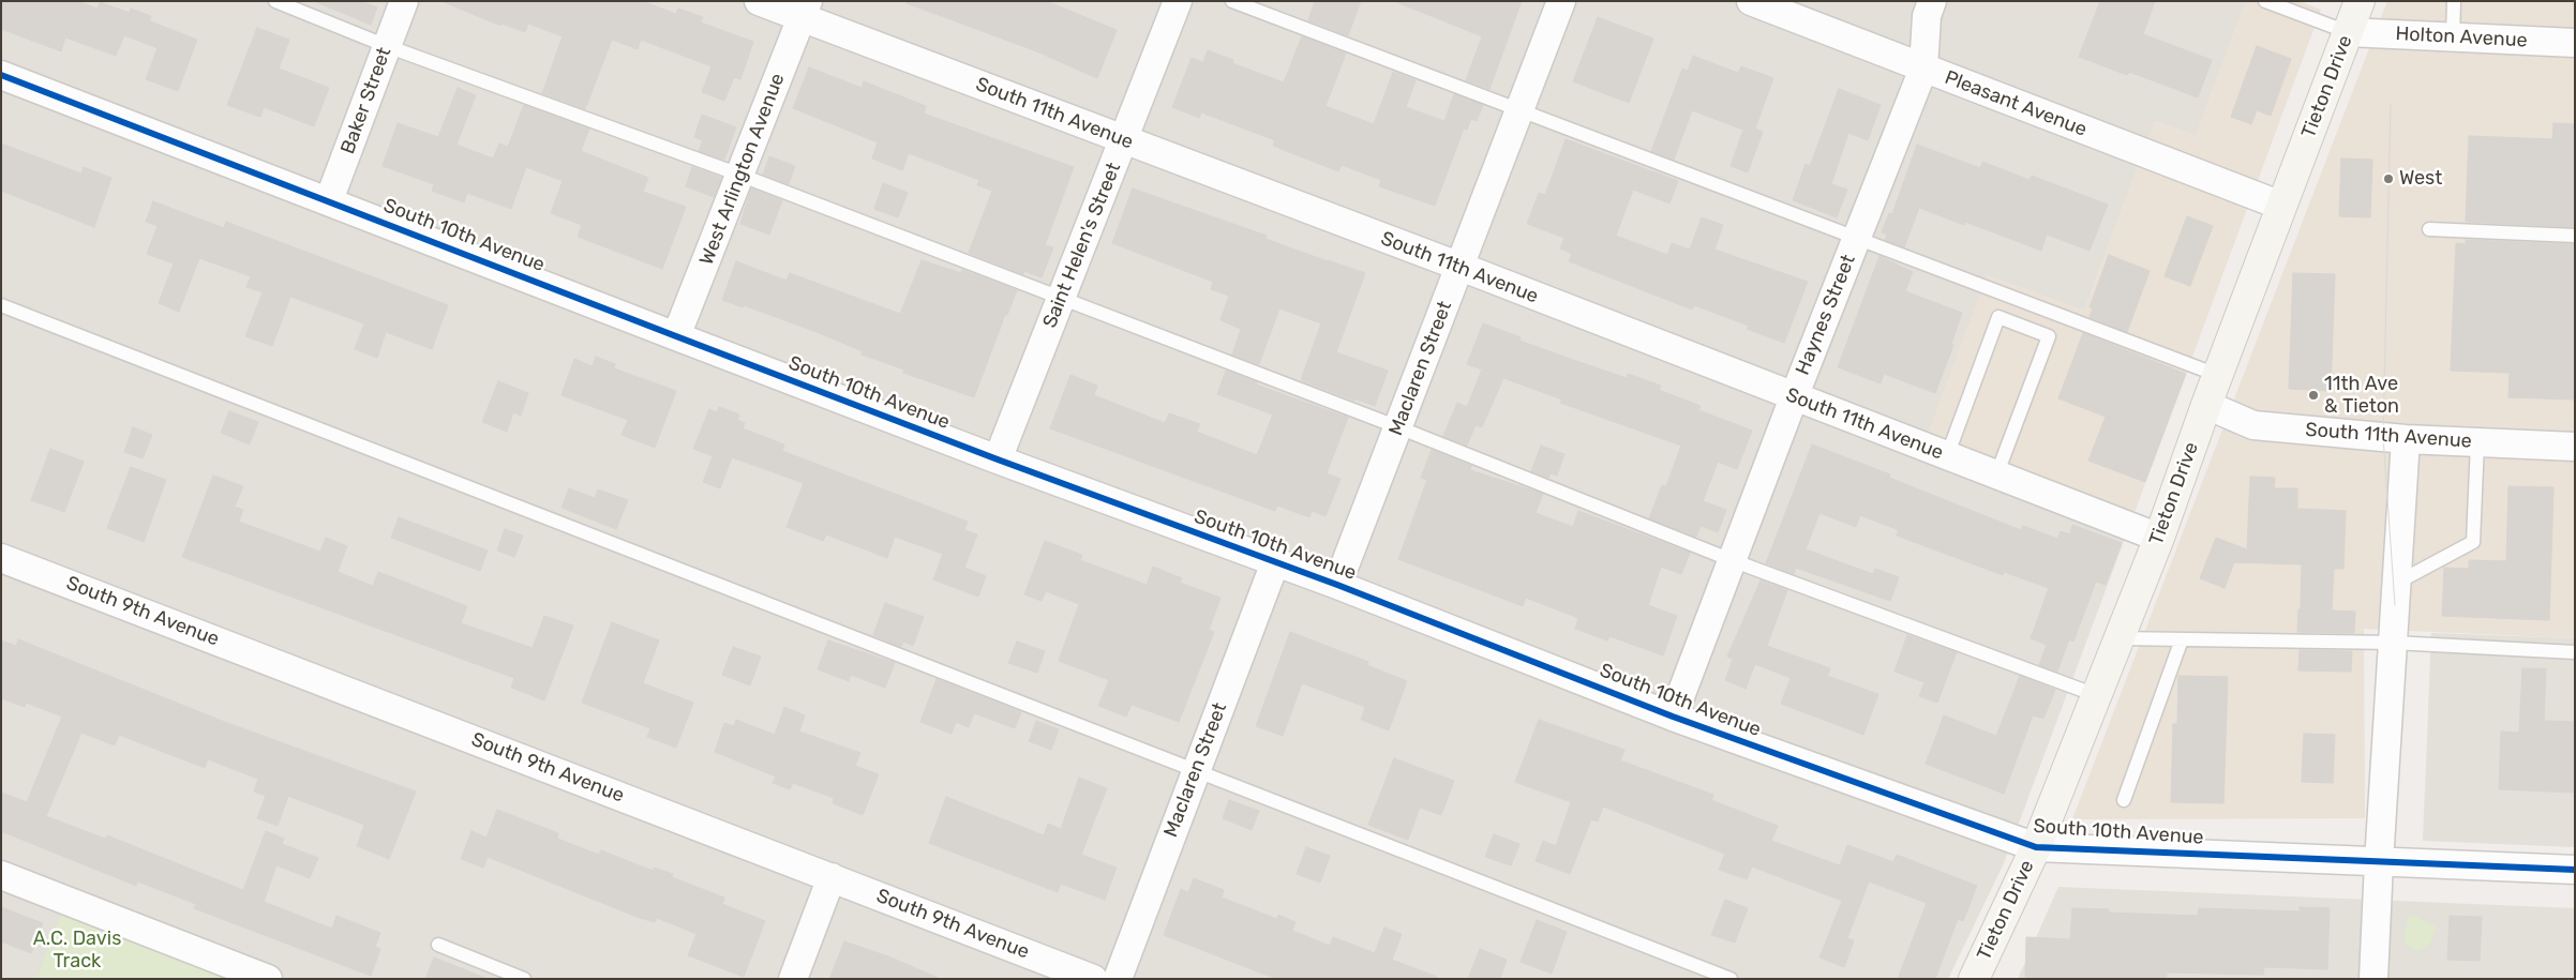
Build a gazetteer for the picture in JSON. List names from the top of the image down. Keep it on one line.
{"streets":{"main road":["Tieton Drive"],"street":["Holton Avenue","Baker Street","Pleasant Avenue","South 11th Avenue","West Arlington Avenue","South 10th Avenue","Saint Helen's Street","Haynes Street","Maclaren Street","South 9th Avenue"]},"crossings":[["Holton Avenue","Tieton Drive"],["Tieton Drive","Pleasant Avenue"],["Tieton Drive","South 11th Avenue"],["Tieton Drive","South 10th Avenue"],["Baker Street","South 10th Avenue"],["Pleasant Avenue","Haynes Street"],["South 11th Avenue","West Arlington Avenue"],["South 11th Avenue","Saint Helen's Street"],["South 11th Avenue","Haynes Street"],["South 11th Avenue","Maclaren Street"],["West Arlington Avenue","South 10th Avenue"],["South 10th Avenue","Saint Helen's Street"],["South 10th Avenue","Haynes Street"],["South 10th Avenue","Maclaren Street"]],"parks":["A.C. Davis Track"],"places":["West","11th Ave & Tieton"]}
